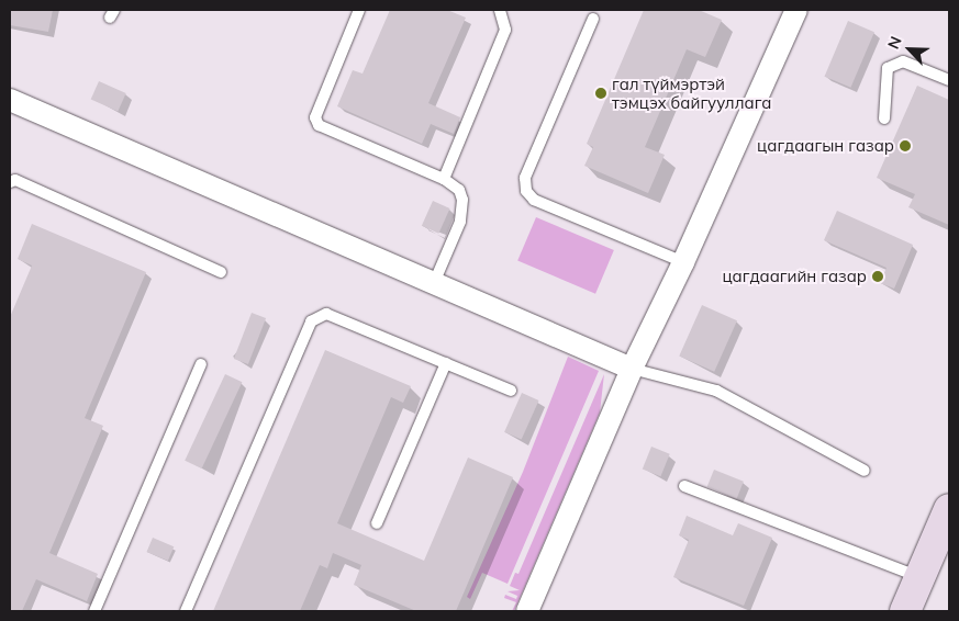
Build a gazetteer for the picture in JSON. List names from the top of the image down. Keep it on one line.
{"places":["гал түймэртэй тэмцэх байгууллага","цагдаагын газар","цагдаагийн газар"],"north":"top left"}
